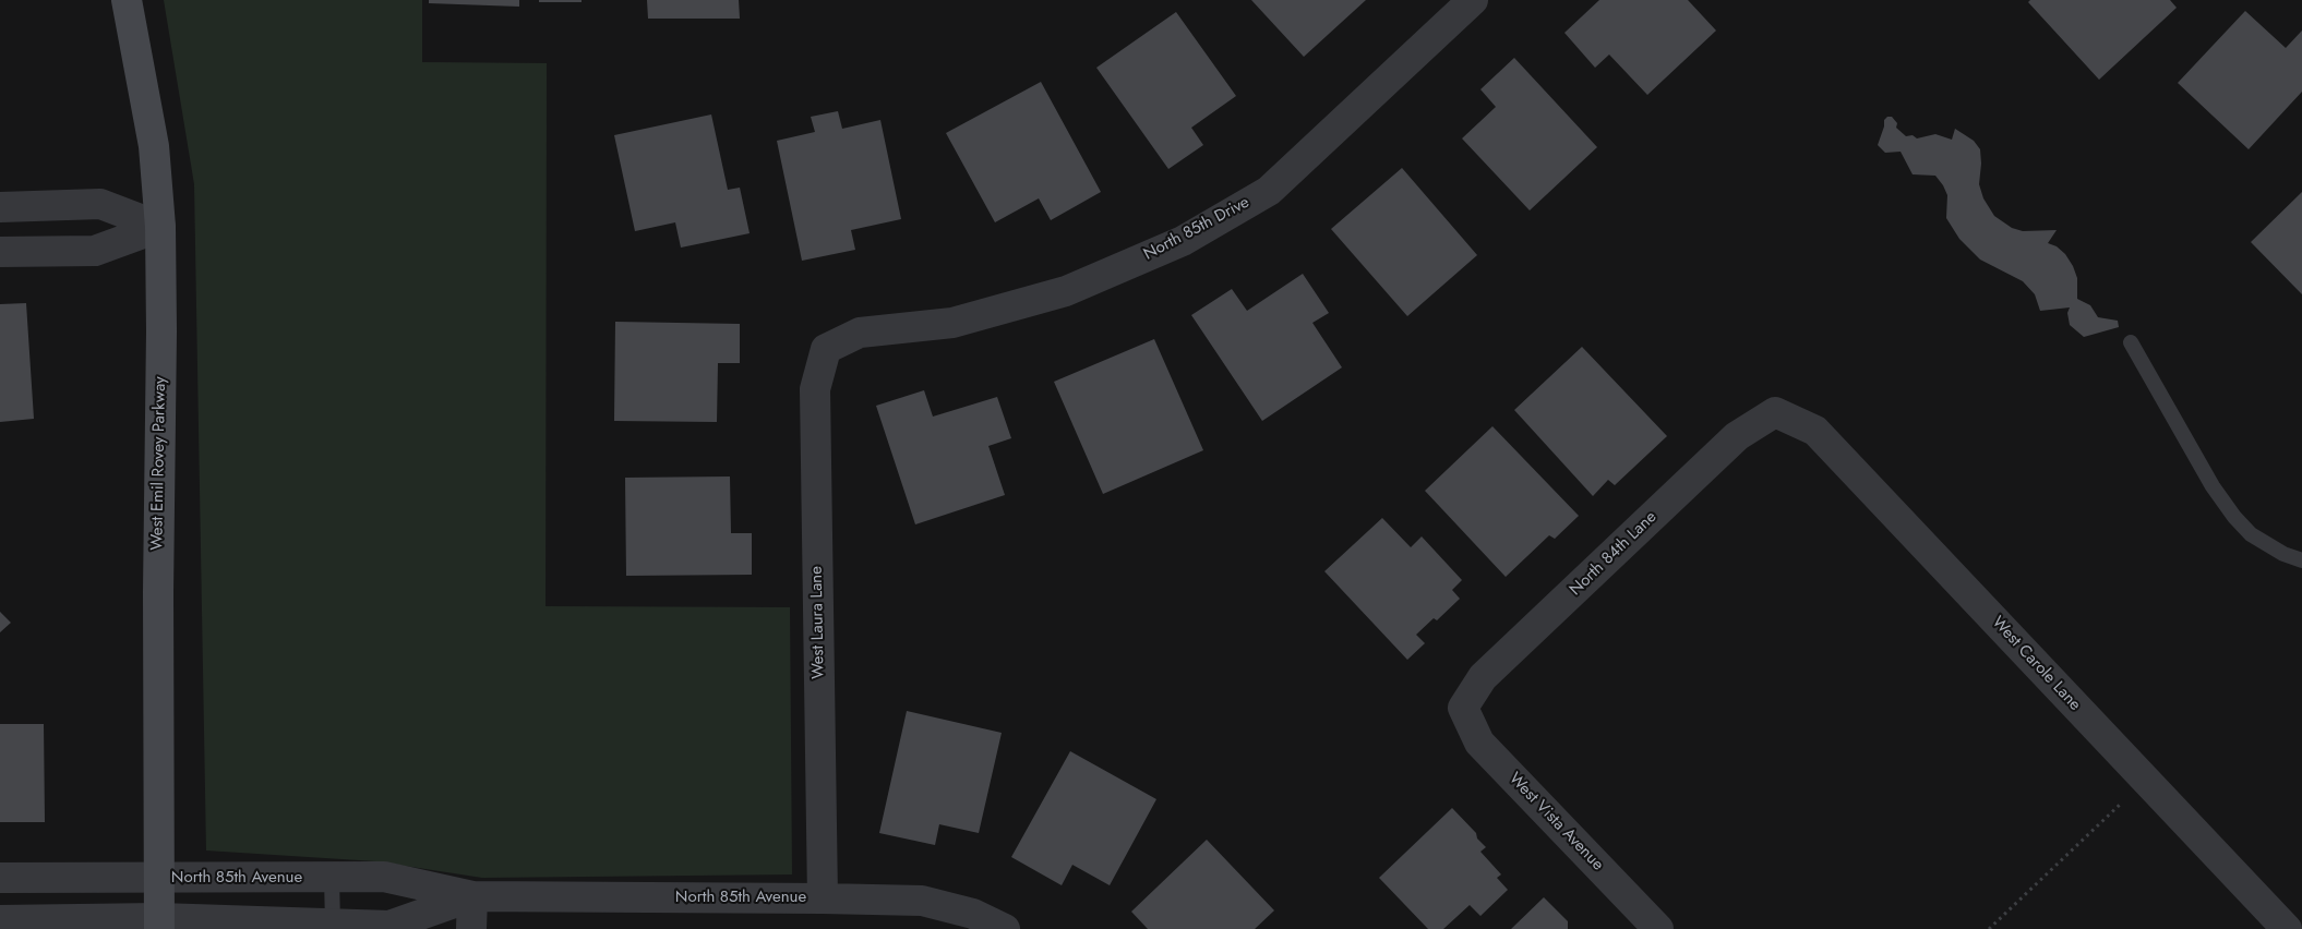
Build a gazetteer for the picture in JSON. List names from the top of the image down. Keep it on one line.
{"streets":{"street":["North 85th Drive","West Emil Rovey Parkway","North 84th Lane","West Laura Lane","West Carole Lane","West Vista Avenue","North 85th Avenue"]},"crossings":[["North 85th Drive","West Laura Lane"],["West Emil Rovey Parkway","North 85th Avenue"],["North 84th Lane","West Carole Lane"],["North 84th Lane","West Vista Avenue"],["West Laura Lane","North 85th Avenue"]]}
